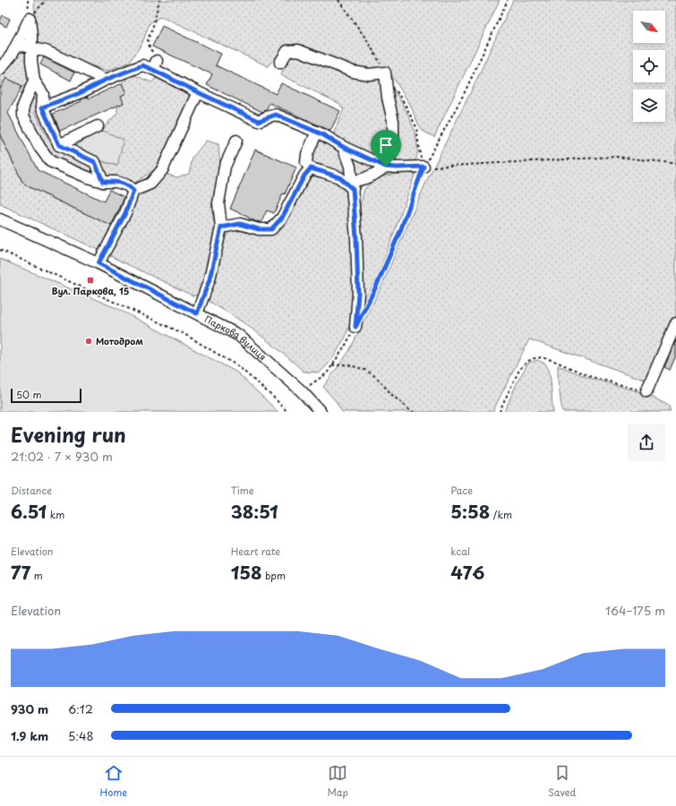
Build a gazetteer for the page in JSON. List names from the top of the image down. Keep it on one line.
{"streets":{"street":["Паркова вулиця"]},"places":{"transit":["Вул. Паркова, 15"],"other":["Мотодром"]},"scale_bar":"50 m","north":"bottom right","page":{"scale":"50 m","heading":["Evening run","21:02 · 7 × 930 m"],"stats":[["Distance","6.51 km"],["Time","38:51"],["Pace","5:58 /km"],["Elevation","77 m"],["Heart rate","158 bpm"],["kcal","476"]],"chart":["Elevation","164–175 m"],"list":[{"name":"930 m","note":"6:12"},{"name":"1.9 km","note":"5:48"}],"tabs":["Home","Map","Saved"]}}
